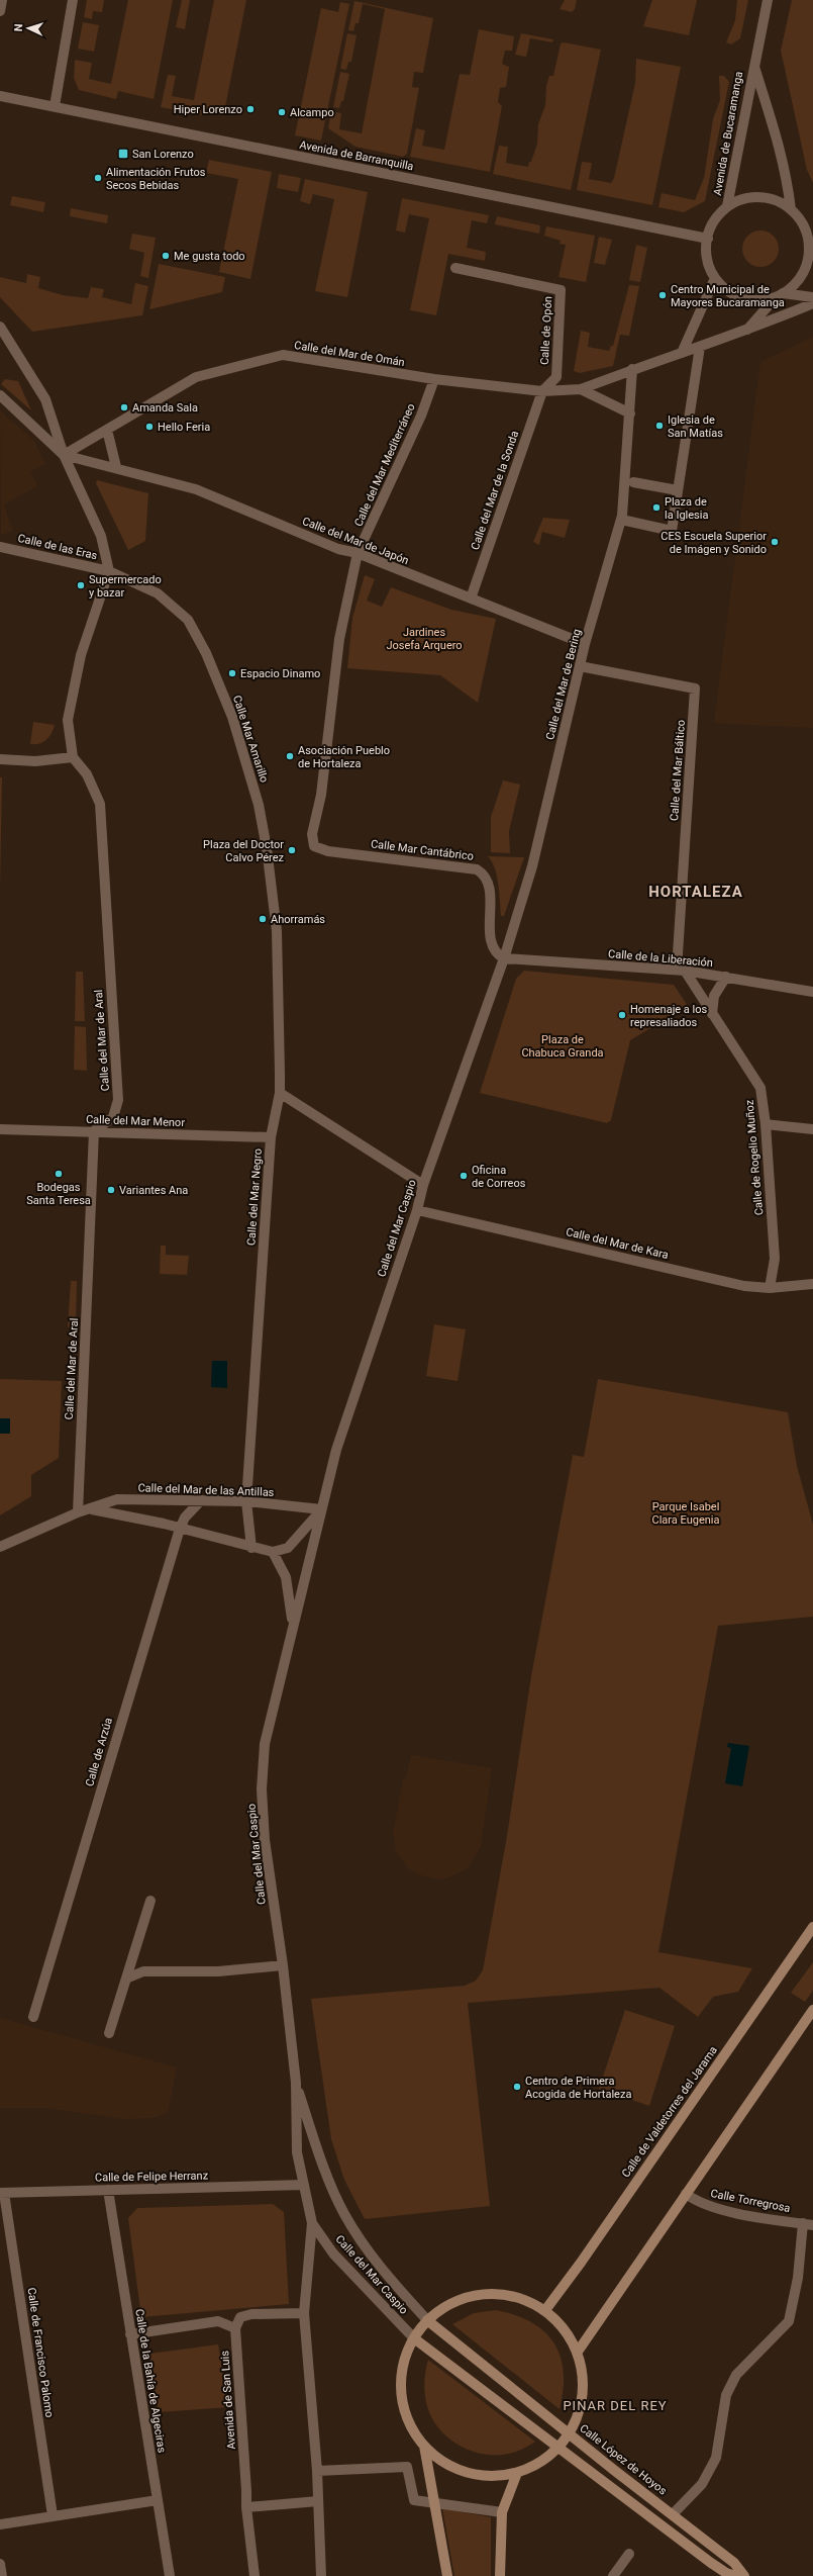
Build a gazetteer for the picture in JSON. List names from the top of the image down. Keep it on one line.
{"streets":{"street":["Avenida de Bucaramanga","Avenida de Barranquilla","Calle de Opón","Calle del Mar de Omán","Calle del Mar Mediterráneo","Calle del Mar de la Sonda","Calle del Mar de Japón","Calle de las Eras","Calle del Mar de Bering","Calle Mar Amarillo","Calle del Mar Báltico","Calle Mar Cantábrico","Calle de la Liberación","Calle del Mar de Aral","Calle del Mar Menor","Calle de Rogelio Muñoz","Calle del Mar Negro","Calle del Mar Caspio","Calle del Mar de Kara","Calle del Mar de las Antillas","Calle de Arzúa","Calle de Valdetorres del Jarama","Calle de Felipe Herranz","Calle Torregrosa","Calle de Francisco Palomo","Calle de la Bahía de Algeciras","Avenida de San Luis","Calle López de Hoyos"]},"crossings":[["Avenida de Bucaramanga","Avenida de Barranquilla"],["Calle de Opón","Calle del Mar de Omán"],["Calle de Opón","Calle del Mar de la Sonda"],["Calle del Mar de Omán","Calle del Mar Mediterráneo"],["Calle del Mar de Omán","Calle del Mar de la Sonda"],["Calle del Mar de Omán","Calle del Mar de Japón"],["Calle del Mar de Omán","Calle del Mar de Bering"],["Calle del Mar Mediterráneo","Calle del Mar de Japón"],["Calle del Mar Mediterráneo","Calle Mar Cantábrico"],["Calle del Mar de la Sonda","Calle del Mar de Japón"],["Calle del Mar de Japón","Calle del Mar de Bering"],["Calle de las Eras","Calle Mar Amarillo"],["Calle del Mar de Bering","Calle del Mar Báltico"],["Calle del Mar de Bering","Calle Mar Cantábrico"],["Calle del Mar de Bering","Calle de la Liberación"],["Calle del Mar de Bering","Calle del Mar Caspio"],["Calle Mar Amarillo","Calle del Mar Negro"],["Calle del Mar Báltico","Calle de la Liberación"],["Calle del Mar Báltico","Calle de Rogelio Muñoz"],["Calle Mar Cantábrico","Calle de la Liberación"],["Calle Mar Cantábrico","Calle del Mar Caspio"],["Calle de la Liberación","Calle de Rogelio Muñoz"],["Calle de la Liberación","Calle del Mar Caspio"],["Calle del Mar de Aral","Calle del Mar Menor"],["Calle del Mar de Aral","Calle del Mar de las Antillas"],["Calle del Mar Menor","Calle del Mar Negro"],["Calle de Rogelio Muñoz","Calle del Mar de Kara"],["Calle del Mar Negro","Calle del Mar de las Antillas"],["Calle del Mar Caspio","Calle del Mar de Kara"],["Calle del Mar Caspio","Calle del Mar de las Antillas"],["Calle del Mar Caspio","Calle de Felipe Herranz"],["Calle del Mar Caspio","Calle López de Hoyos"],["Calle del Mar de las Antillas","Calle de Arzúa"],["Calle de Felipe Herranz","Calle de Francisco Palomo"],["Calle de Felipe Herranz","Calle de la Bahía de Algeciras"]],"districts":["HORTALEZA","PINAR DEL REY"],"parks":["Jardines Josefa Arquero","Plaza de Chabuca Granda","Parque Isabel Clara Eugenia"],"places":{"other":["Hiper Lorenzo","Alcampo","Alimentación Frutos Secos Bebidas","Me gusta todo","Centro Municipal de Mayores Bucaramanga","Amanda Sala","Iglesia de San Matías","Hello Feria","Plaza de la Iglesia","CES Escuela Superior de Imágen y Sonido","Supermercado y bazar","Espacio Dinamo","Asociación Pueblo de Hortaleza","Plaza del Doctor Calvo Pérez","Ahorramás","Homenaje a los represaliados","Bodegas Santa Teresa","Oficina de Correos","Variantes Ana","Centro de Primera Acogida de Hortaleza"],"transit":["San Lorenzo"]},"north":"left"}
